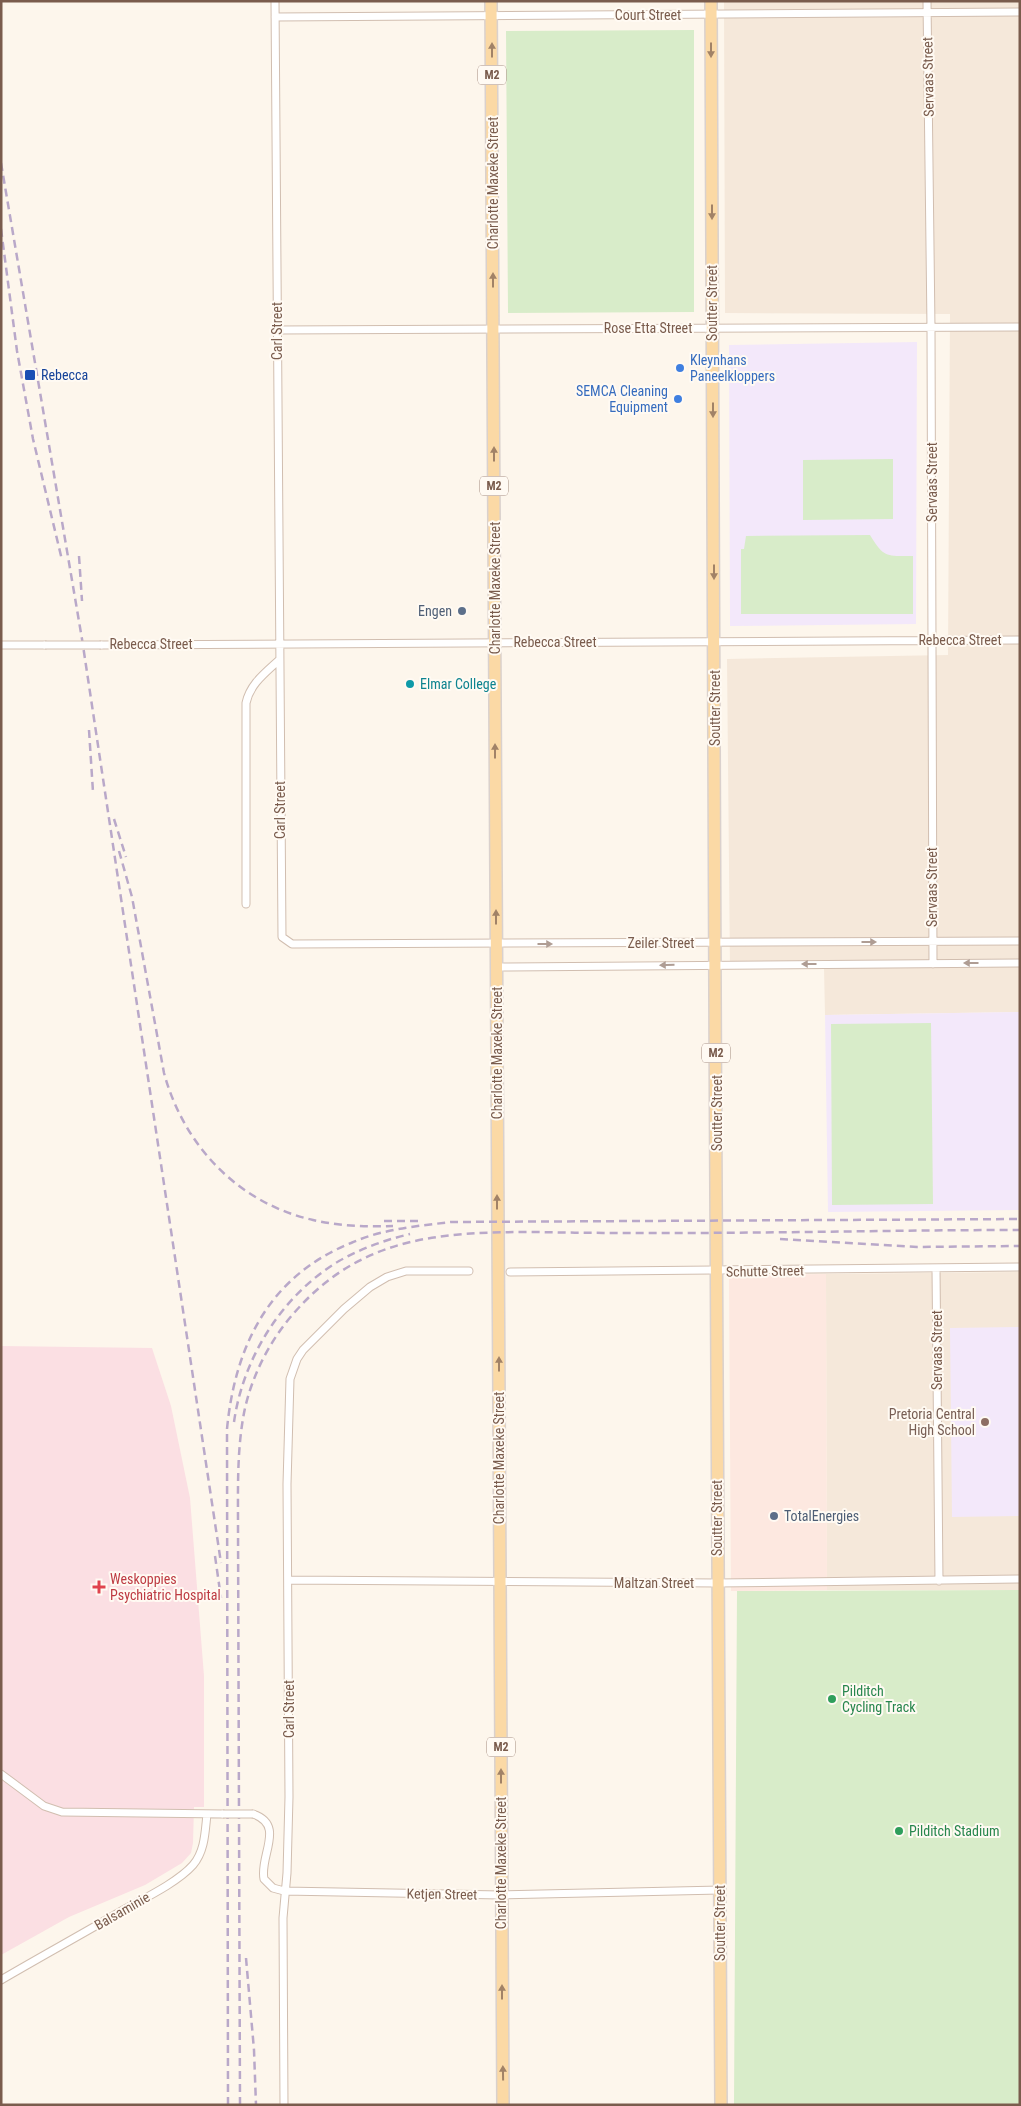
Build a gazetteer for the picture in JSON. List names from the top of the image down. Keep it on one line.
{"streets":{"main road":["M2","Charlotte Maxeke Street","Soutter Street"],"street":["Court Street","Servaas Street","Rose Etta Street","Carl Street","Rebecca Street","Zeiler Street","Schutte Street","Maltzan Street","Ketjen Street","Balsaminie"]},"crossings":[["Court Street","Servaas Street"],["Court Street","Charlotte Maxeke Street"],["Court Street","Soutter Street"],["Court Street","Carl Street"],["Servaas Street","Rose Etta Street"],["Servaas Street","Rebecca Street"],["Servaas Street","Zeiler Street"],["Servaas Street","Schutte Street"],["Servaas Street","Maltzan Street"],["Charlotte Maxeke Street","Rose Etta Street"],["Charlotte Maxeke Street","Rebecca Street"],["Charlotte Maxeke Street","Zeiler Street"],["Charlotte Maxeke Street","Maltzan Street"],["Charlotte Maxeke Street","Ketjen Street"],["Soutter Street","Rose Etta Street"],["Soutter Street","Rebecca Street"],["Soutter Street","Zeiler Street"],["Soutter Street","Schutte Street"],["Soutter Street","Maltzan Street"],["Soutter Street","Ketjen Street"],["Rose Etta Street","Carl Street"],["Carl Street","Rebecca Street"],["Carl Street","Zeiler Street"],["Carl Street","Maltzan Street"],["Carl Street","Ketjen Street"]],"one_way":["Charlotte Maxeke Street"],"places":{"other":["Kleynhans Paneelkloppers","SEMCA Cleaning Equipment","Engen","Elmar College","Pretoria Central High School","TotalEnergies","Pilditch Cycling Track","Pilditch Stadium"],"transit":["Rebecca"],"health":["Weskoppies Psychiatric Hospital"]}}
